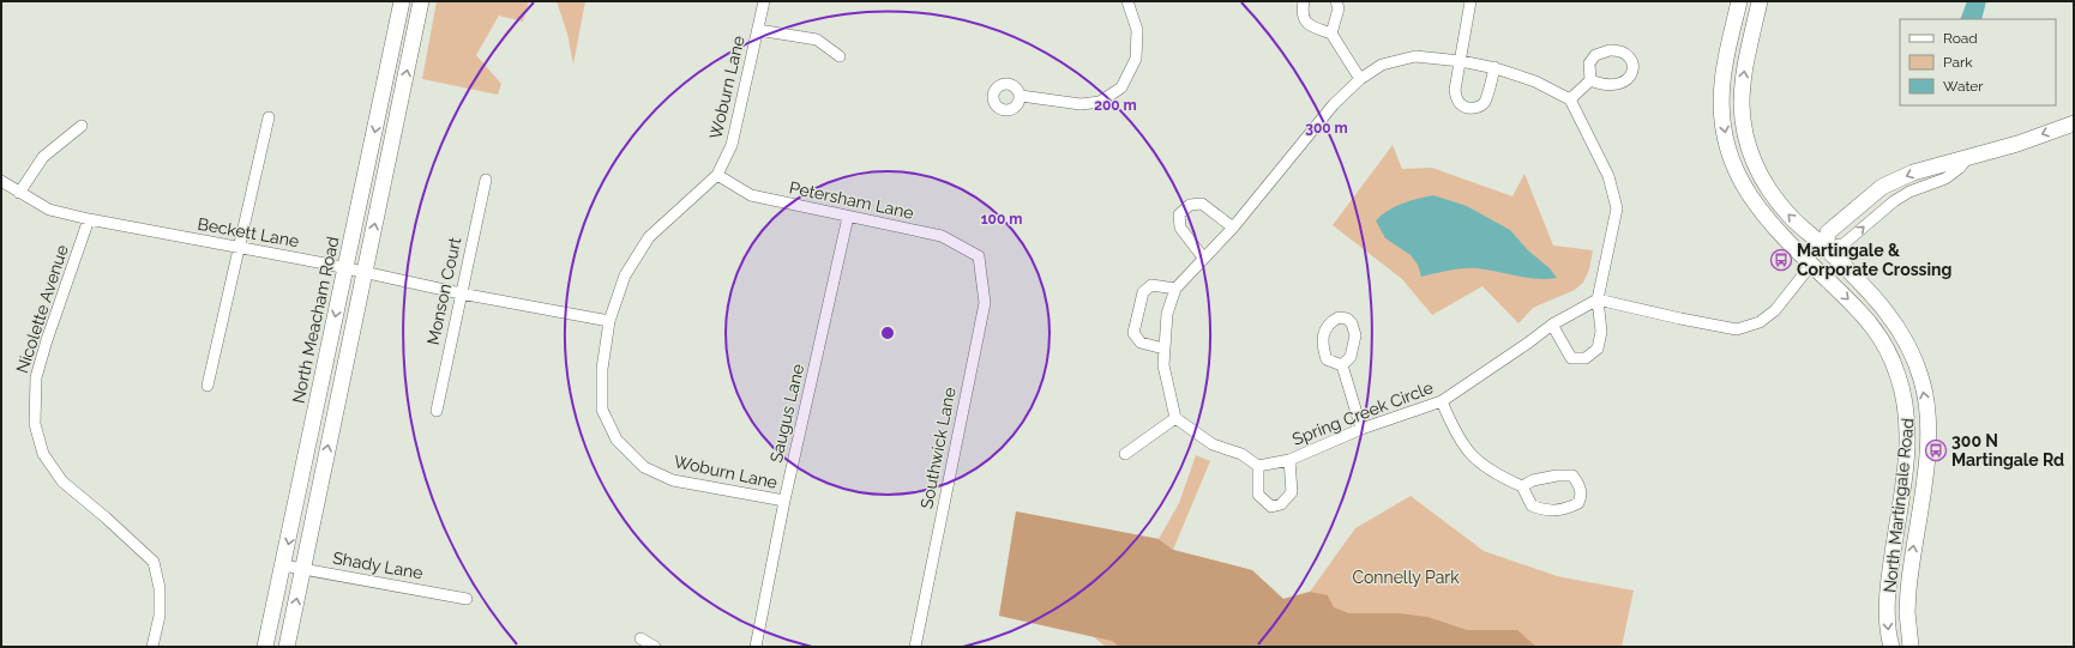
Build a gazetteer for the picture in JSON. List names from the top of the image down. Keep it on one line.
{"streets":{"street":["Woburn Lane","Petersham Lane","Beckett Lane","Monson Court","Nicolette Avenue","North Meacham Road","Saugus Lane","Spring Creek Circle","Southwick Lane","North Martingale Road","Shady Lane"]},"crossings":[["Woburn Lane","Petersham Lane"],["Woburn Lane","Beckett Lane"],["Woburn Lane","Saugus Lane"],["Petersham Lane","Saugus Lane"],["Petersham Lane","Southwick Lane"],["Beckett Lane","Monson Court"],["Beckett Lane","Nicolette Avenue"],["Beckett Lane","North Meacham Road"],["North Meacham Road","Shady Lane"]],"parks":["Connelly Park"],"places":{"bus stop":["Martingale & Corporate Crossing","300 N Martingale Rd"]},"legend":["Road","Park","Water"],"rings":["200 m","300 m","100 m"]}
